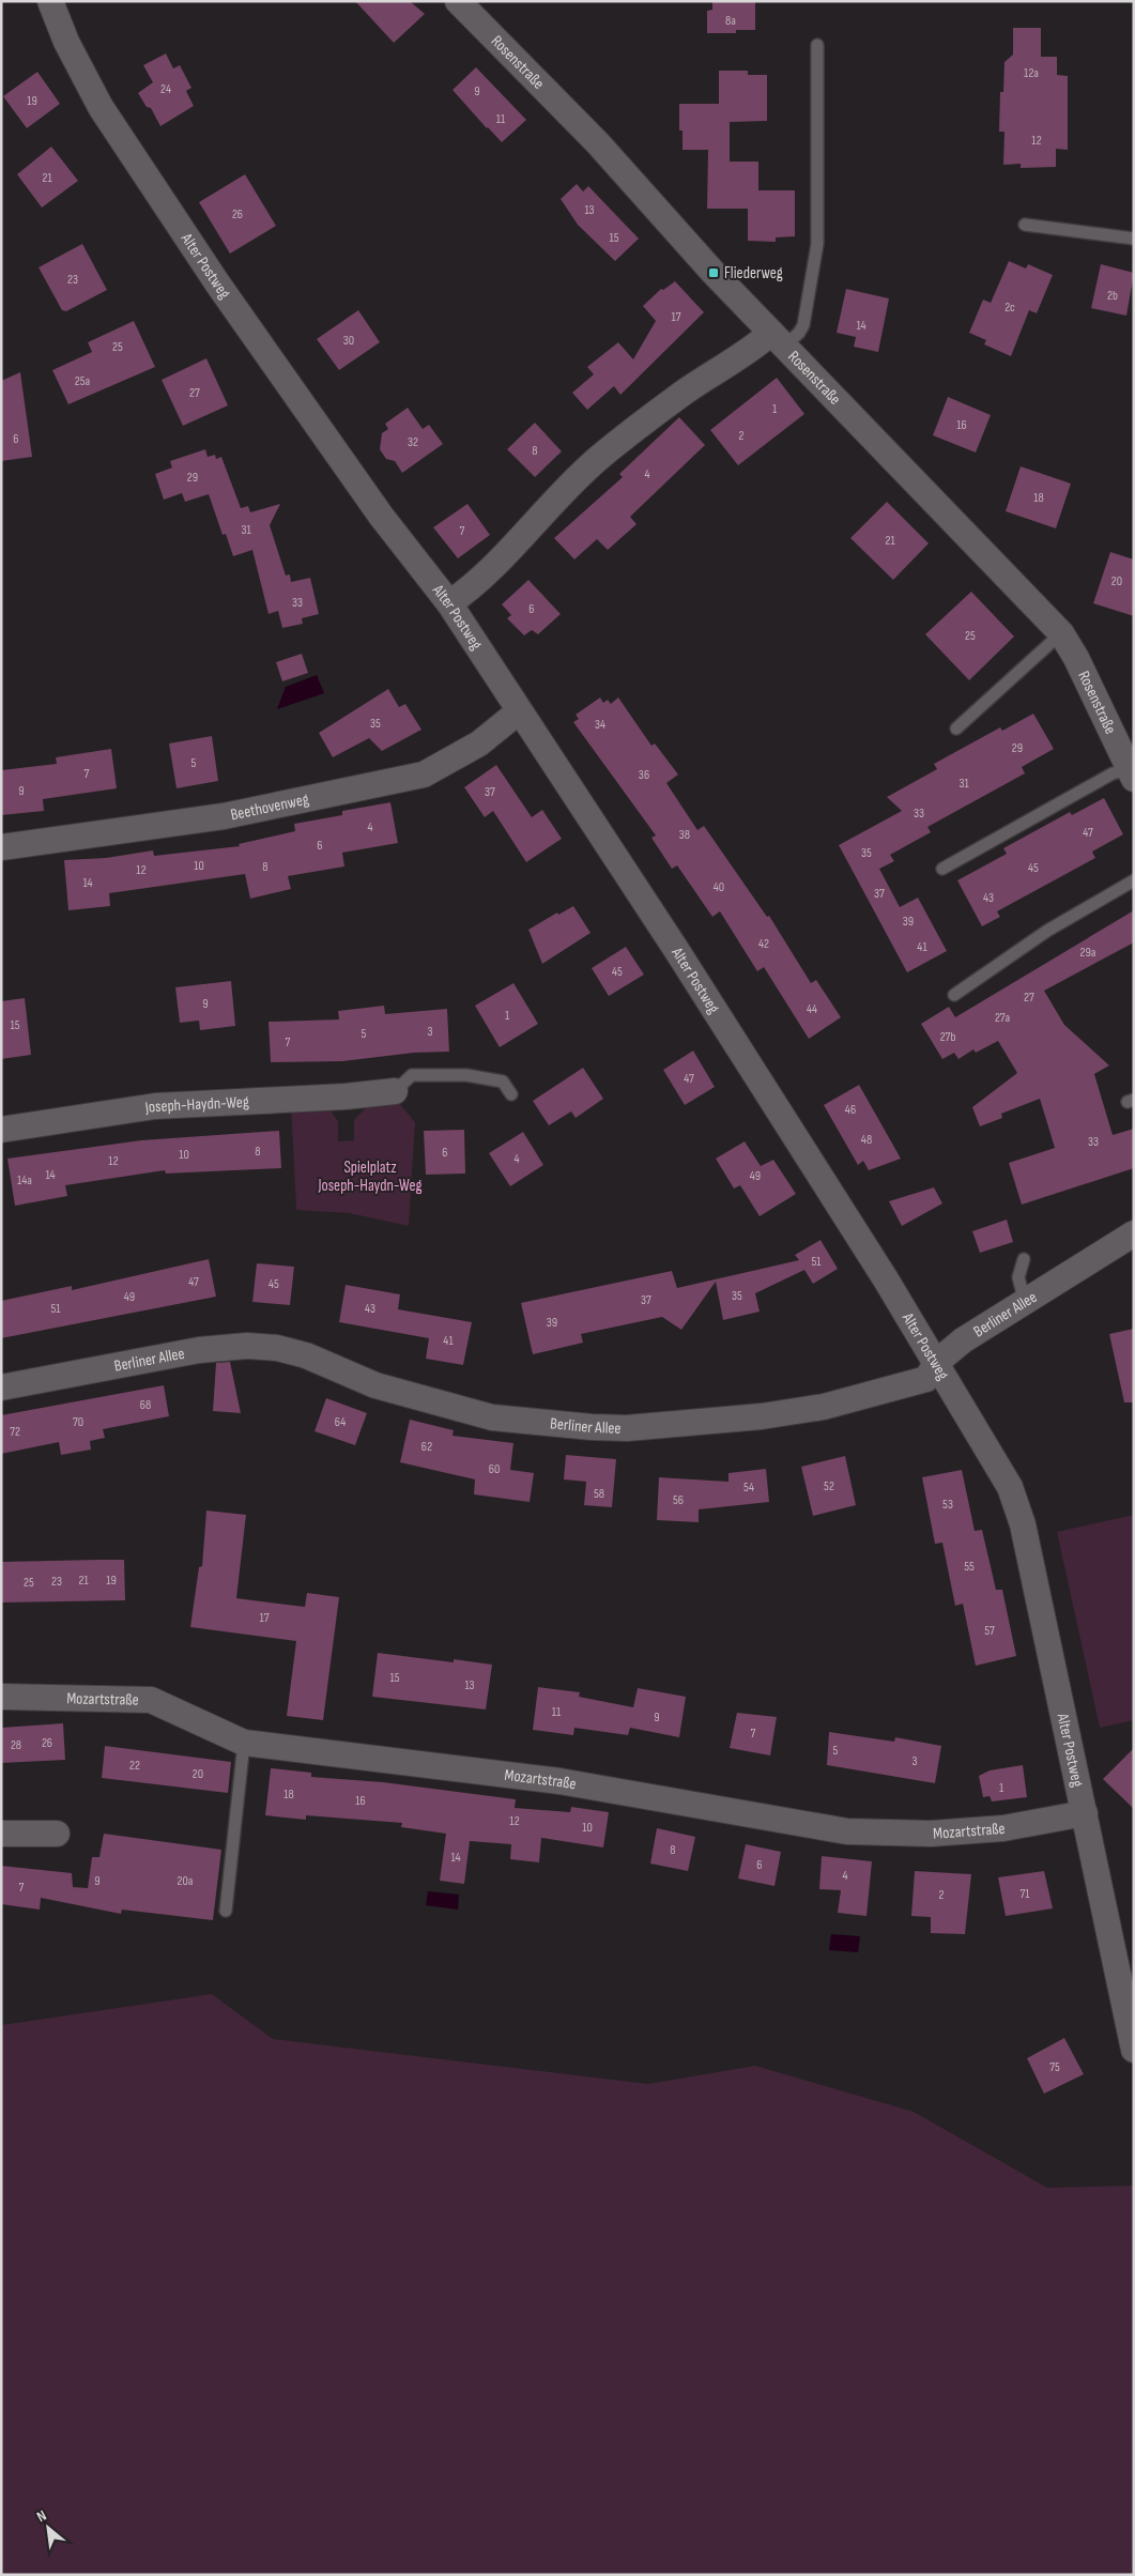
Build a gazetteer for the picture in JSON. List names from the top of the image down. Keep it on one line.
{"streets":{"street":["Rosenstraße","Alter Postweg","Beethovenweg","Joseph-Haydn-Weg","Berliner Allee","Mozartstraße"]},"crossings":[["Alter Postweg","Beethovenweg"],["Alter Postweg","Berliner Allee"],["Alter Postweg","Mozartstraße"]],"parks":["Spielplatz Joseph-Haydn-Weg"],"places":{"transit":["Fliederweg"]},"house_numbers":["8a","12a","24","9","19","11","12","21","13","26","15","23","2b","2c","17","14","30","25","25a","27","1","16","2","6","32","8","4","29","18","31","7","21","20","33","6","25","35","34","29","5","7","36","31","9","37","33","4","47","38","6","35","10","8","45","12","14","40","37","43","39","42","41","29a","45","27","9","44","1","27a","15","3","5","27b","7","47","46","48","33","8","6","10","4","12","14","49","14a","51","47","45","35","49","37","51","43","39","41","68","70","64","72","62","60","52","54","58","56","53","55","21","19","23","25","17","57","15","13","11","9","7","26","28","5","3","22","20","1","18","16","12","10","8","14","6","4","9","20a","7","71","2","75"],"north":"top left"}
